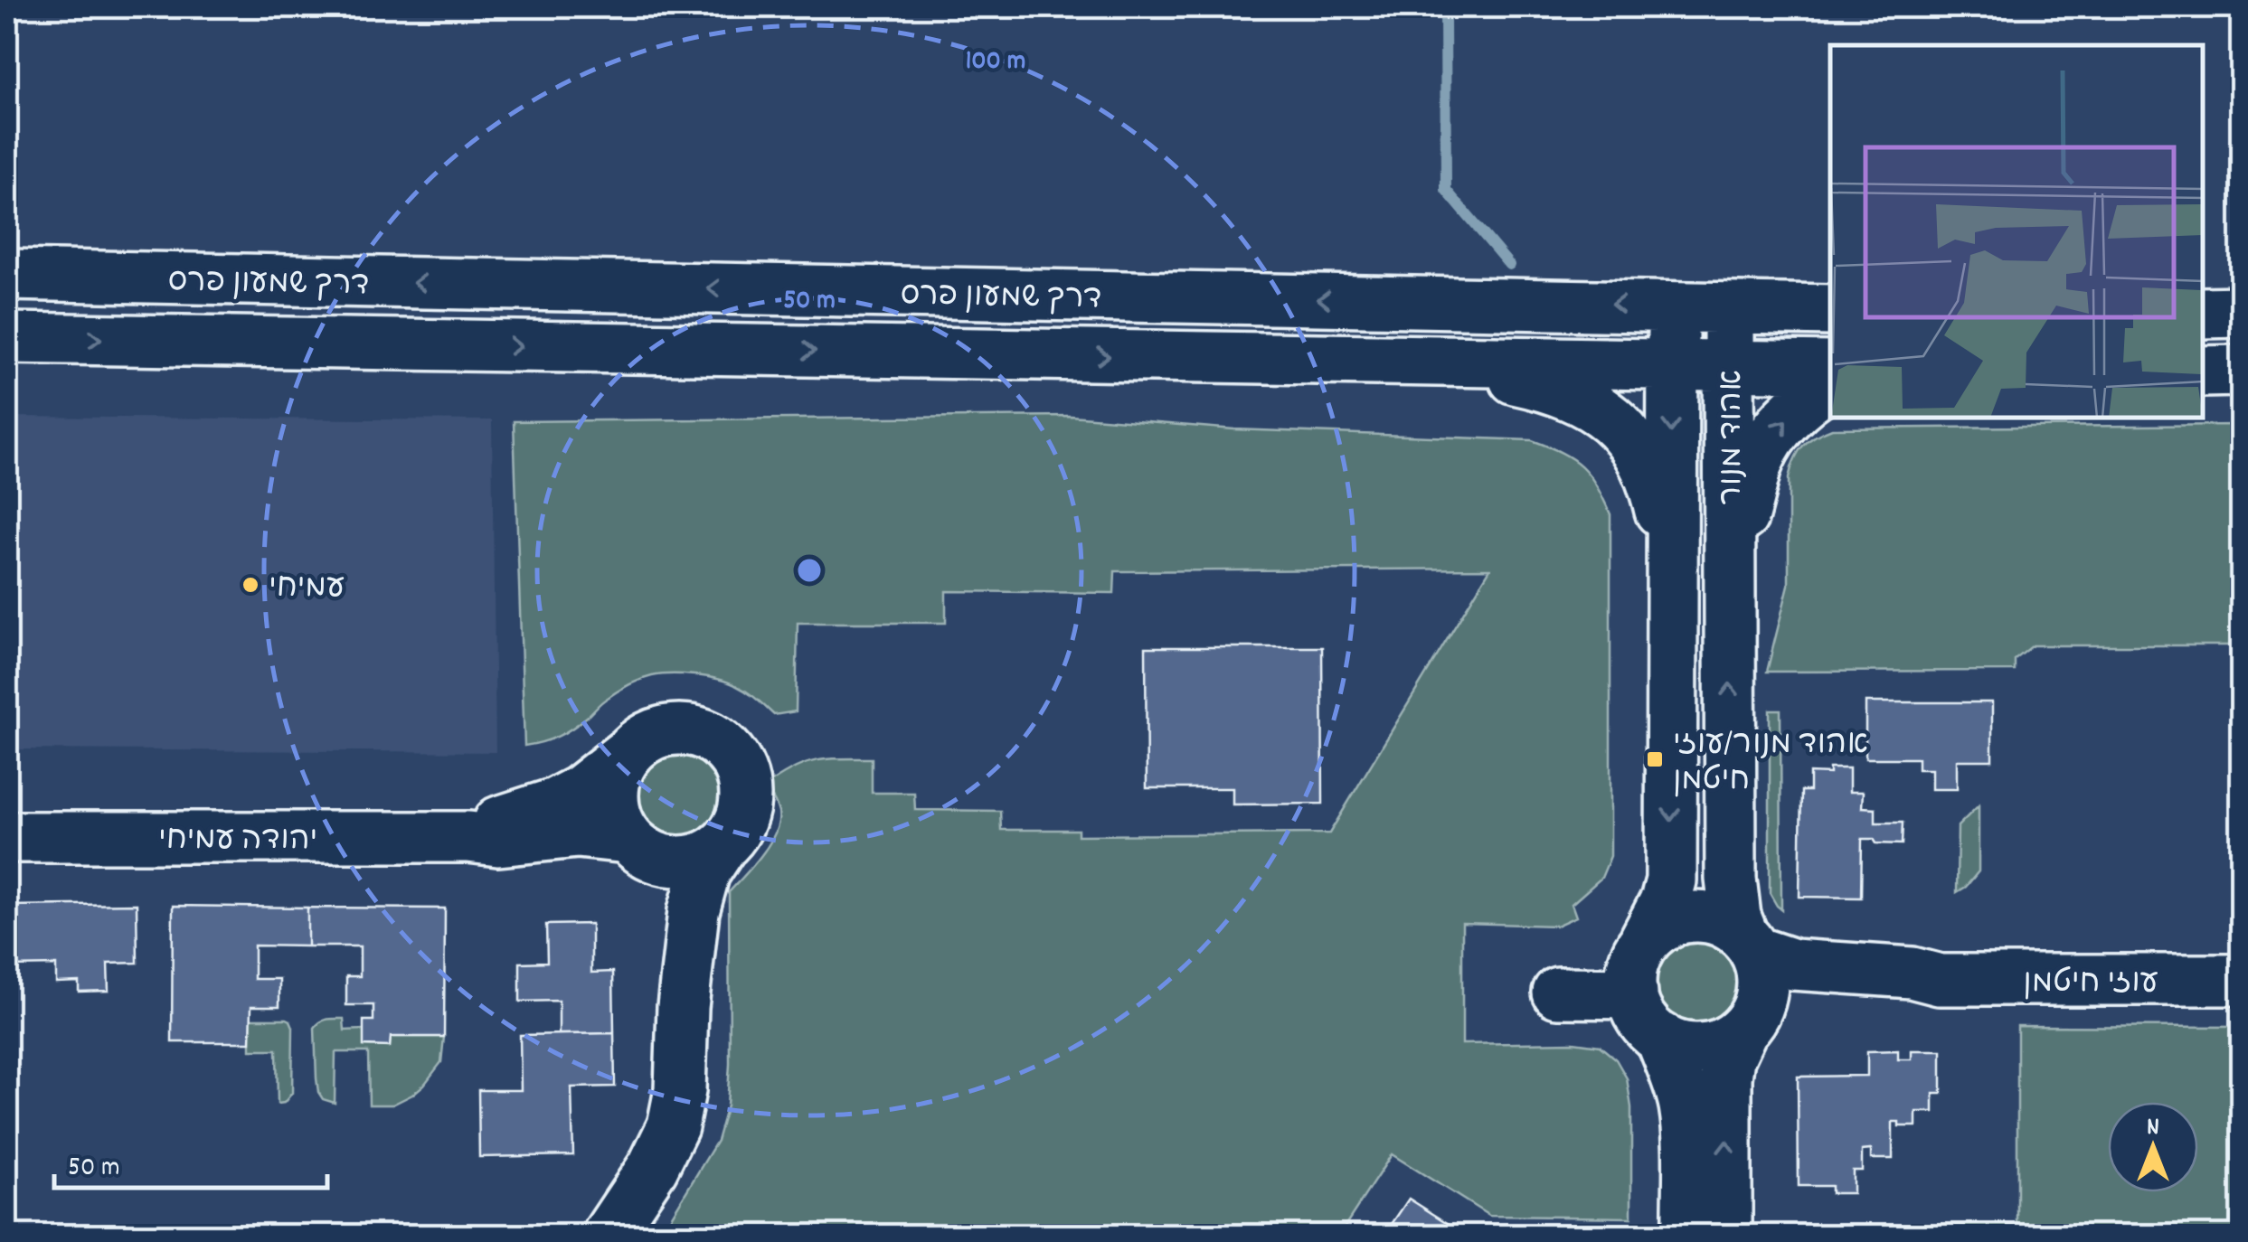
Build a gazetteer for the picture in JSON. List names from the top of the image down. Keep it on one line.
{"streets":{"street":["דרך שמעון פרס","אהוד מנור","יהודה עמיחי","עוזי חיטמן"]},"crossings":[["דרך שמעון פרס","אהוד מנור"],["אהוד מנור","עוזי חיטמן"]],"places":{"other":["עמיחי"],"transit":["אהוד מנור/עוזי חיטמן"]},"scale_bar":"50 m","north":"top","rings":["100 m","50 m"]}
